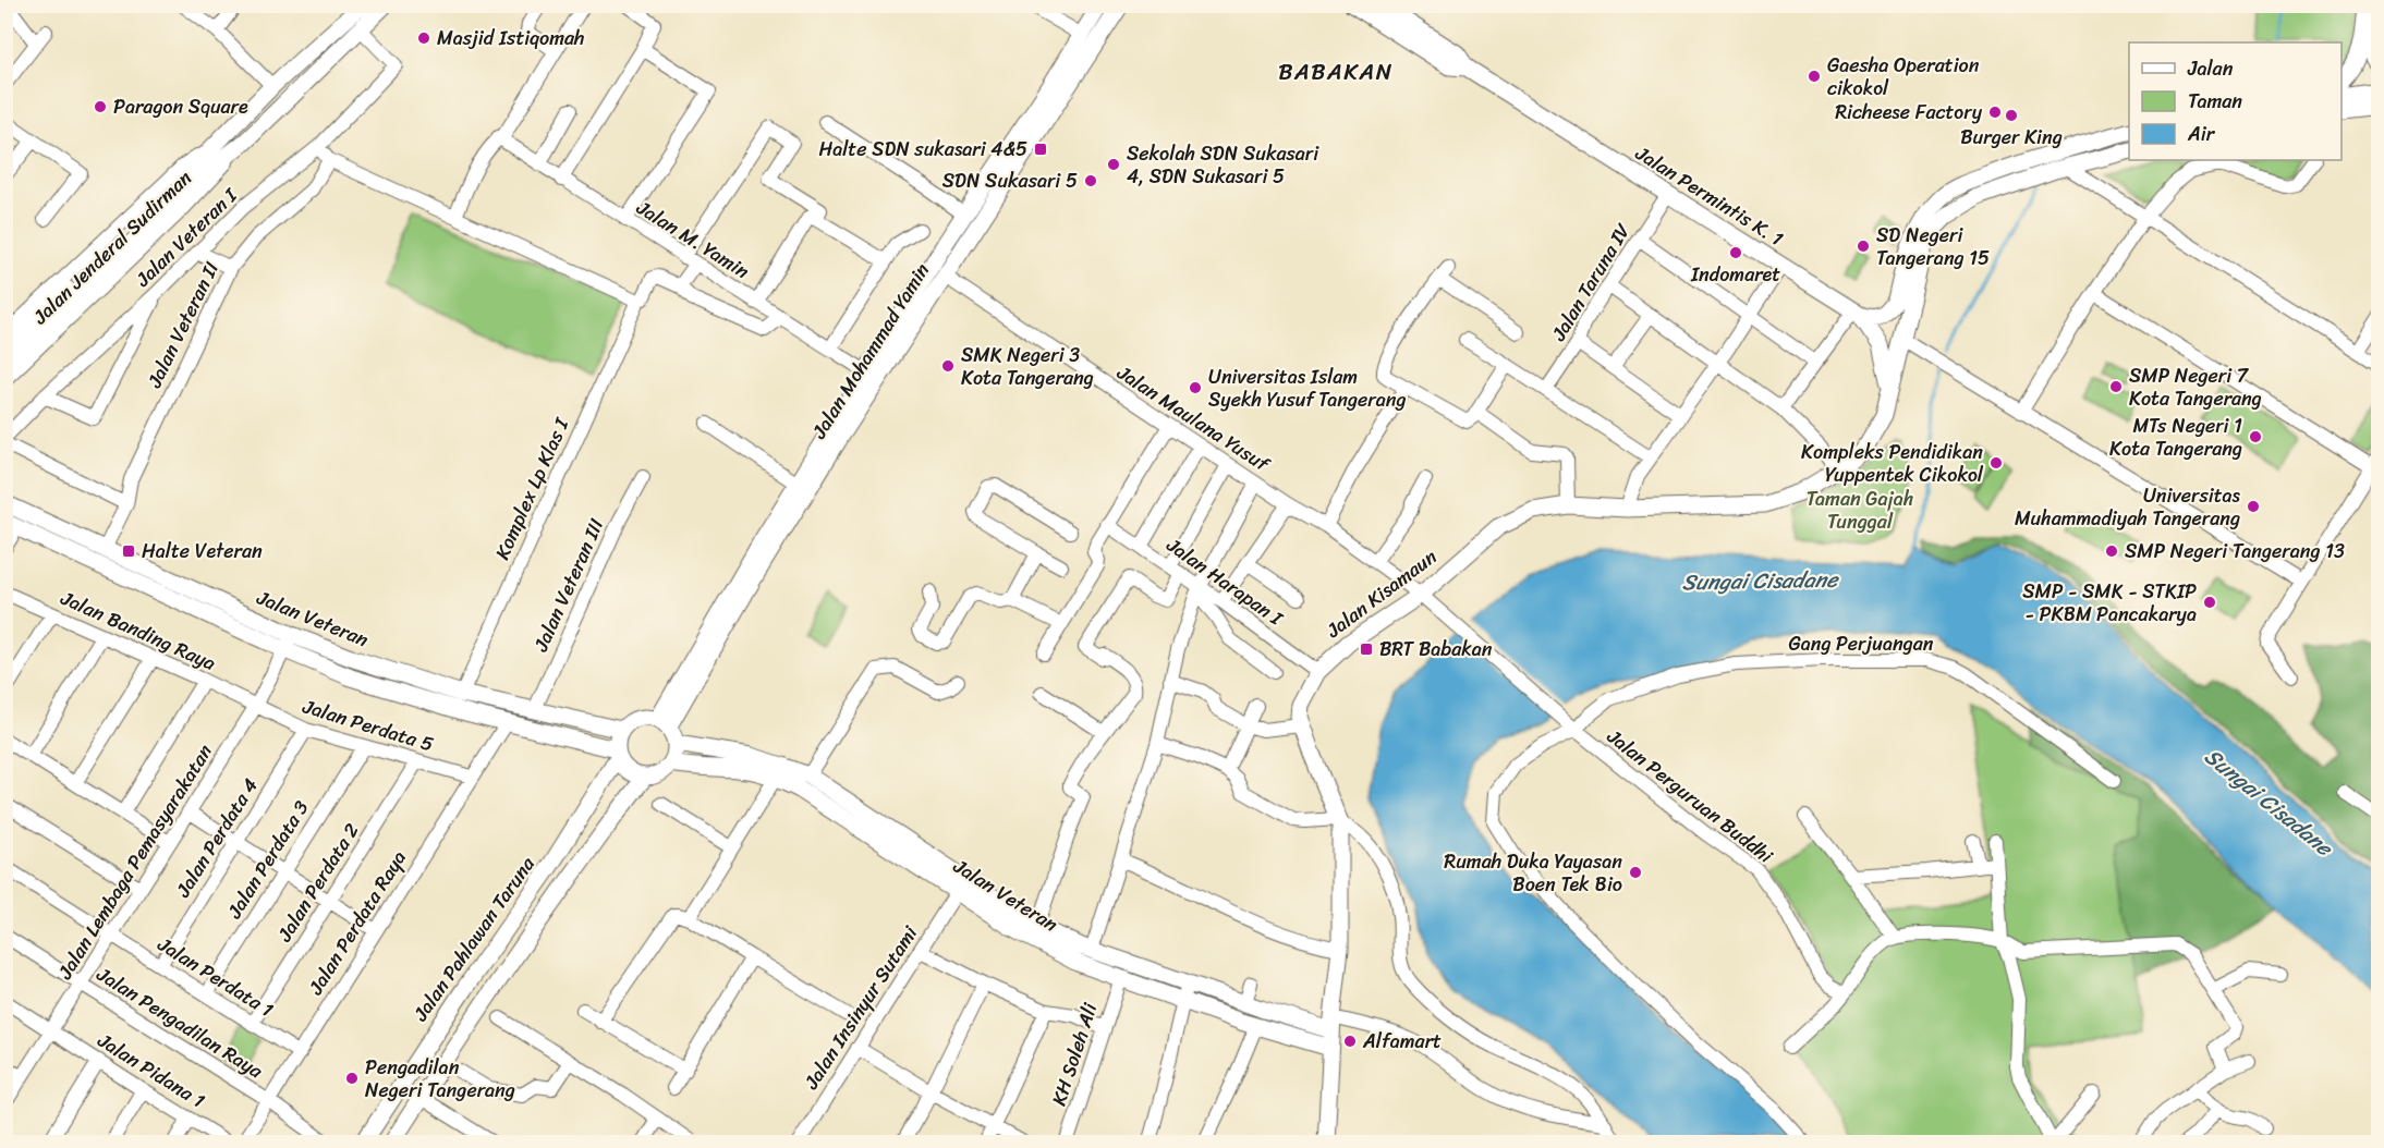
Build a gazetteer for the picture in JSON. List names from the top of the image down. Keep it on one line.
{"streets":{"main road":["Jalan Permintis K. 1","Jalan Jenderal Sudirman","Jalan Mohammad Yamin","Jalan Kisamaun","Jalan Veteran","Jalan Pahlawan Taruna"],"street":["Jalan Veteran I","Jalan M. Yamin","Jalan Taruna IV","Jalan Veteran II","Jalan Maulana Yusuf","Komplex Lp Klas I","Jalan Harapan I","Jalan Veteran III","Jalan Banding Raya","Gang Perjuangan","Jalan Perdata 5","Jalan Perguruan Buddhi","Jalan Perdata 4","Jalan Perdata 3","Jalan Lembaga Pemasyarakatan","Jalan Perdata 2","Jalan Perdata Raya","Jalan Perdata 1","Jalan Insinyur Sutami","Jalan Pengadilan Raya","KH Soleh Ali","Jalan Pidana 1"]},"crossings":[["Jalan Permintis K. 1","Jalan Taruna IV"],["Jalan Permintis K. 1","Jalan Kisamaun"],["Jalan Veteran I","Jalan Jenderal Sudirman"],["Jalan M. Yamin","Jalan Mohammad Yamin"],["Jalan Veteran II","Jalan Veteran"],["Jalan Mohammad Yamin","Jalan Maulana Yusuf"],["Jalan Mohammad Yamin","Jalan Veteran"],["Jalan Mohammad Yamin","Jalan Pahlawan Taruna"],["Jalan Maulana Yusuf","Jalan Kisamaun"],["Jalan Maulana Yusuf","Jalan Perguruan Buddhi"],["Komplex Lp Klas I","Jalan Veteran"],["Jalan Harapan I","Jalan Kisamaun"],["Jalan Veteran III","Jalan Veteran"],["Jalan Kisamaun","Jalan Veteran"],["Jalan Kisamaun","Jalan Perguruan Buddhi"],["Jalan Veteran","Jalan Lembaga Pemasyarakatan"],["Jalan Veteran","Jalan Perdata Raya"],["Jalan Veteran","Jalan Pahlawan Taruna"],["Jalan Veteran","Jalan Insinyur Sutami"],["Jalan Veteran","KH Soleh Ali"],["Jalan Banding Raya","Jalan Perdata 5"],["Jalan Banding Raya","Jalan Lembaga Pemasyarakatan"],["Gang Perjuangan","Jalan Perguruan Buddhi"],["Jalan Perdata 5","Jalan Perdata 4"],["Jalan Perdata 5","Jalan Perdata 3"],["Jalan Perdata 5","Jalan Lembaga Pemasyarakatan"],["Jalan Perdata 5","Jalan Perdata 2"],["Jalan Perdata 5","Jalan Perdata Raya"],["Jalan Perdata 4","Jalan Perdata 1"],["Jalan Perdata 3","Jalan Perdata 1"],["Jalan Lembaga Pemasyarakatan","Jalan Perdata 1"],["Jalan Lembaga Pemasyarakatan","Jalan Pengadilan Raya"],["Jalan Lembaga Pemasyarakatan","Jalan Pidana 1"],["Jalan Perdata 2","Jalan Perdata 1"],["Jalan Perdata Raya","Jalan Perdata 1"],["Jalan Perdata Raya","Jalan Pengadilan Raya"]],"districts":["BABAKAN"],"water":["Sungai Cisadane"],"parks":["Taman Gajah Tunggal"],"places":{"other":["Masjid Istiqomah","Gaesha Operation cikokol","Paragon Square","Richeese Factory","Burger King","Sekolah SDN Sukasari 4, SDN Sukasari 5","SDN Sukasari 5","SD Negeri Tangerang 15","Indomaret","SMK Negeri 3 Kota Tangerang","SMP Negeri 7 Kota Tangerang","Universitas Islam Syekh Yusuf Tangerang","MTs Negeri 1 Kota Tangerang","Kompleks Pendidikan Yuppentek Cikokol","Universitas Muhammadiyah Tangerang","SMP Negeri Tangerang 13","SMP - SMK - STKIP - PKBM Pancakarya","Rumah Duka Yayasan Boen Tek Bio","Alfamart","Pengadilan Negeri Tangerang"],"transit":["Halte SDN sukasari 4&5","Halte Veteran","BRT Babakan"]},"legend":["Jalan","Taman","Air"]}
